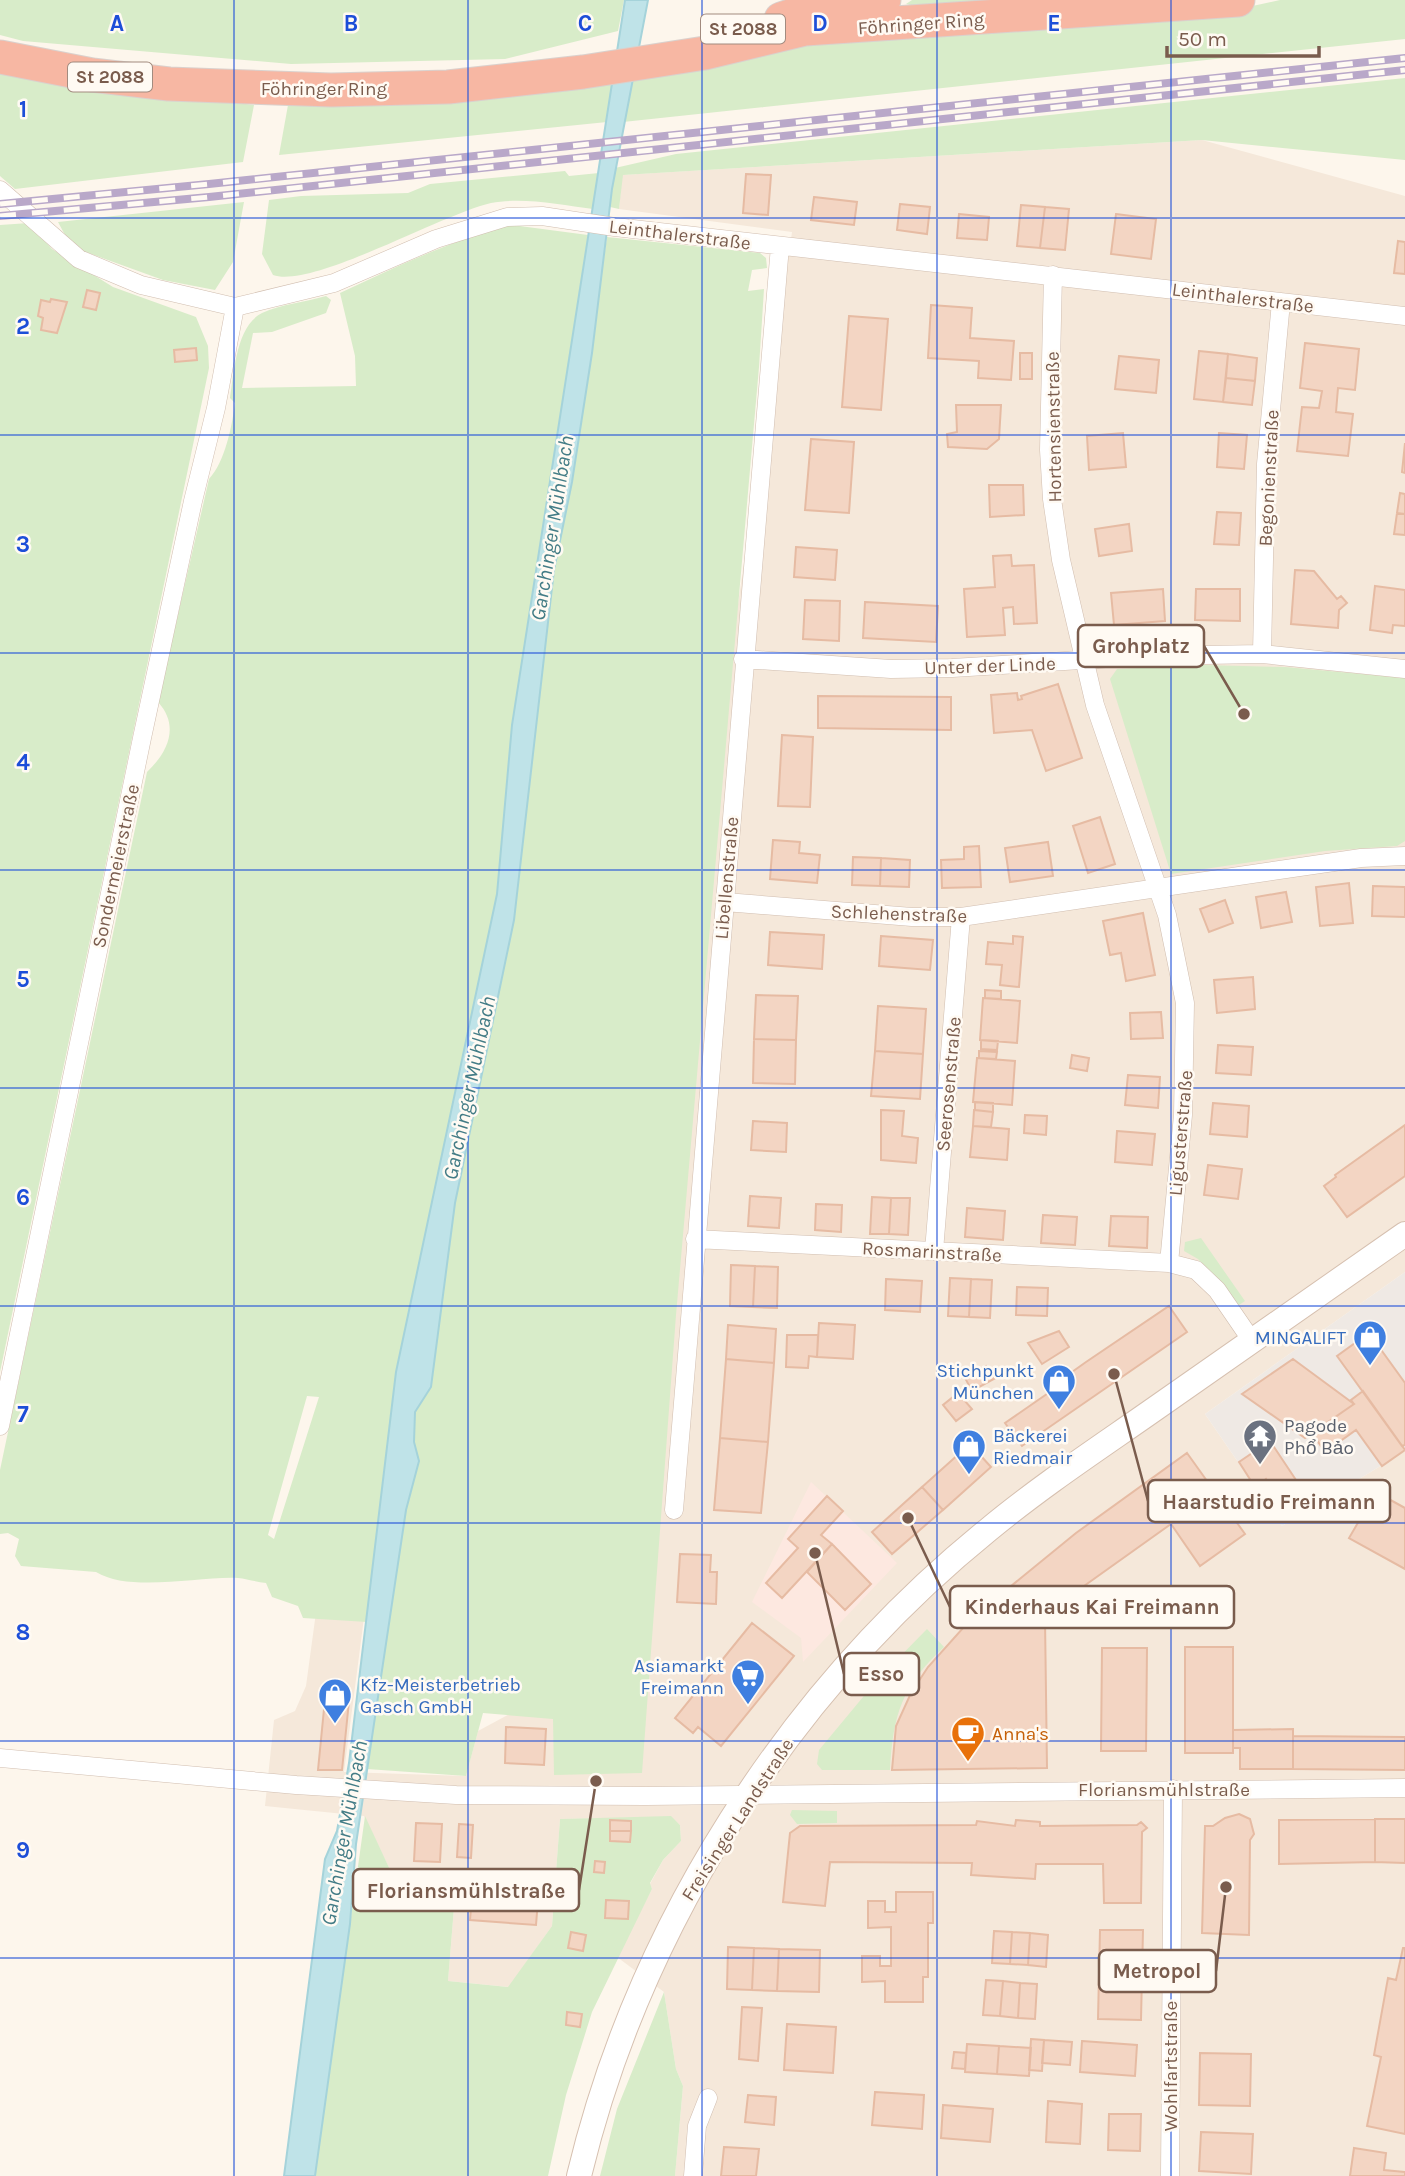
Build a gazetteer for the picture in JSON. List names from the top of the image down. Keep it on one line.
{"streets":{"highway":["Föhringer Ring","St 2088"],"main road":["Freisinger Landstraße"],"street":["Leinthalerstraße","Hortensienstraße","Begonienstraße","Unter der Linde","Sondermeierstraße","Libellenstraße","Schlehenstraße","Seerosenstraße","Ligusterstraße","Rosmarinstraße","Floriansmühlstraße","Wohlfartstraße"]},"crossings":[["Leinthalerstraße","Hortensienstraße"],["Leinthalerstraße","Begonienstraße"],["Leinthalerstraße","Sondermeierstraße"],["Leinthalerstraße","Libellenstraße"],["Hortensienstraße","Unter der Linde"],["Hortensienstraße","Schlehenstraße"],["Hortensienstraße","Ligusterstraße"],["Begonienstraße","Unter der Linde"],["Unter der Linde","Libellenstraße"],["Libellenstraße","Schlehenstraße"],["Libellenstraße","Rosmarinstraße"],["Schlehenstraße","Seerosenstraße"],["Schlehenstraße","Ligusterstraße"],["Seerosenstraße","Rosmarinstraße"],["Ligusterstraße","Rosmarinstraße"],["Floriansmühlstraße","Freisinger Landstraße"],["Floriansmühlstraße","Wohlfartstraße"]],"water":["Garchinger Mühlbach"],"places":{"other":["Grohplatz","Haarstudio Freimann","Kinderhaus Kai Freimann","Esso","Floriansmühlstraße","Metropol"],"shop":["MINGALIFT","Stichpunkt München","Bäckerei Riedmair","Kfz-Meisterbetrieb Gasch GmbH"],"temple":["Pagode Phổ Bảo"],"supermarket":["Asiamarkt Freimann"],"cafe":["Anna's"]},"scale_bar":"50 m","grid":{"columns":["A","B","C","D","E"],"rows":["1","2","3","4","5","6","7","8","9"]}}
